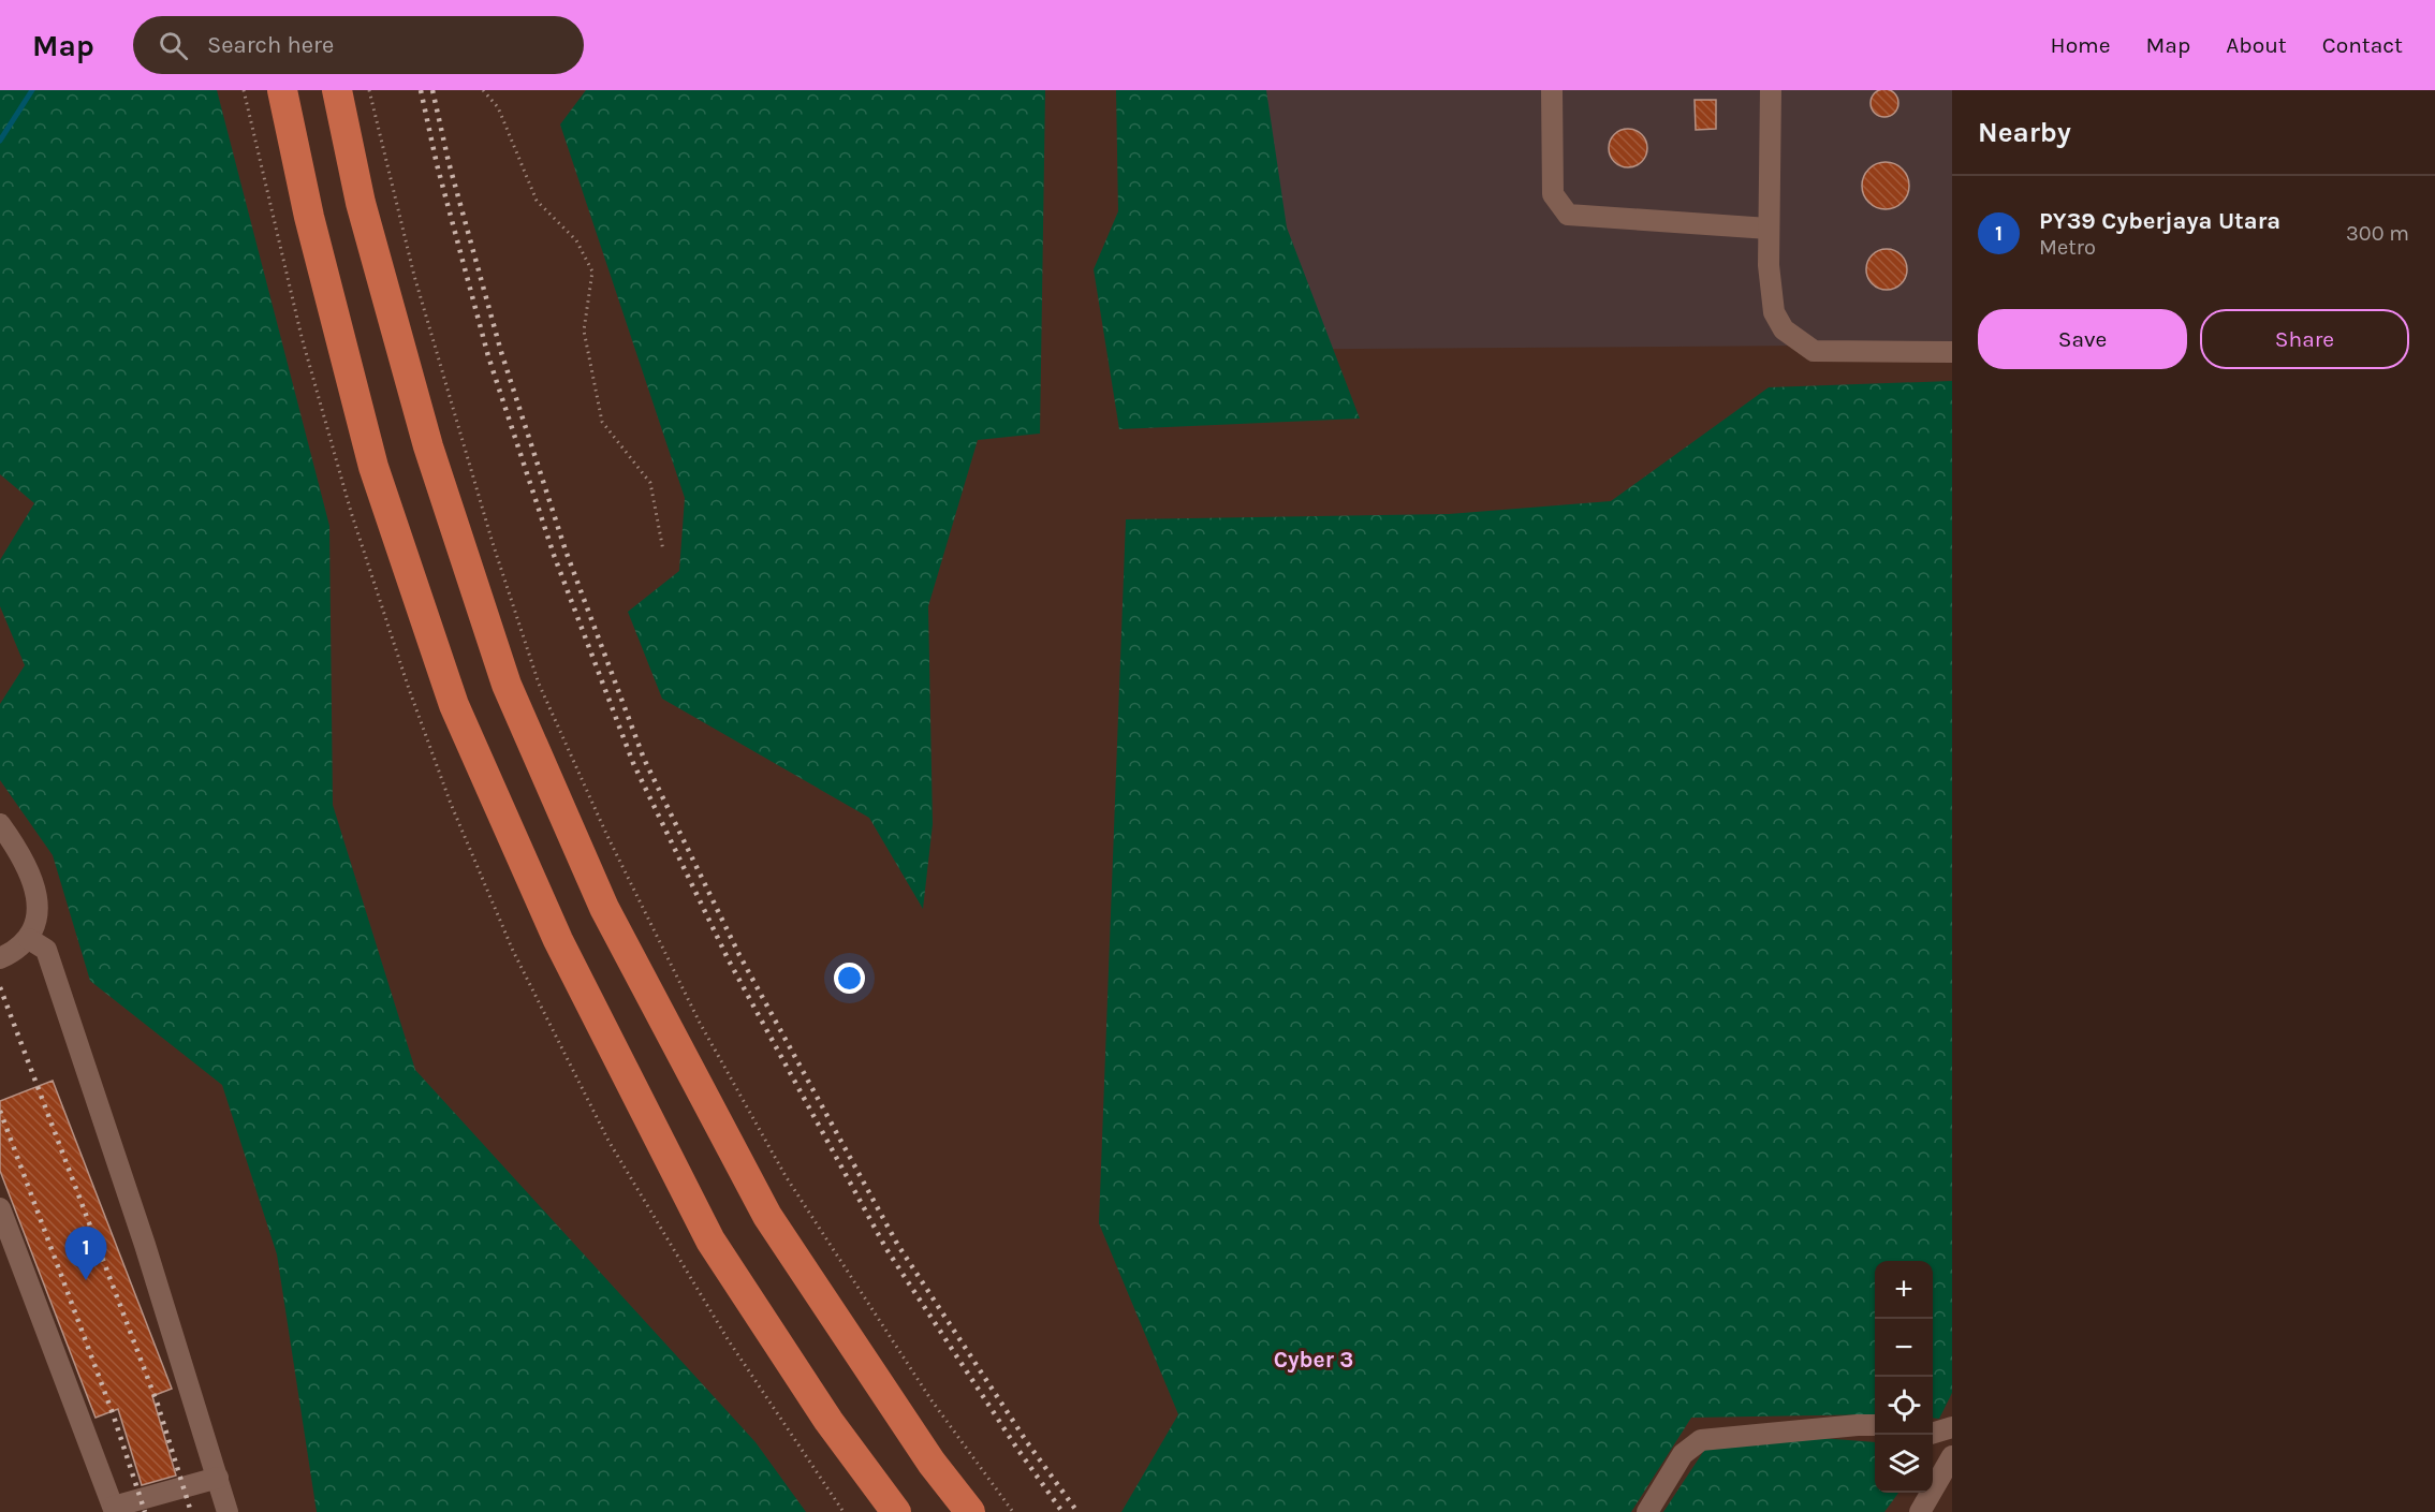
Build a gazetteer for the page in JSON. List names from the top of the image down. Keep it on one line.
{"districts":["Cyber 3"],"page":{"header":"Map","search":"Search here","nav":["Home","Map","About","Contact"],"heading":"Nearby","list":[{"mark":"1","name":"PY39 Cyberjaya Utara","note":"Metro","value":"300 m"}],"buttons":["Save","Share"],"pins":"1","map_buttons":["+","−"]}}
